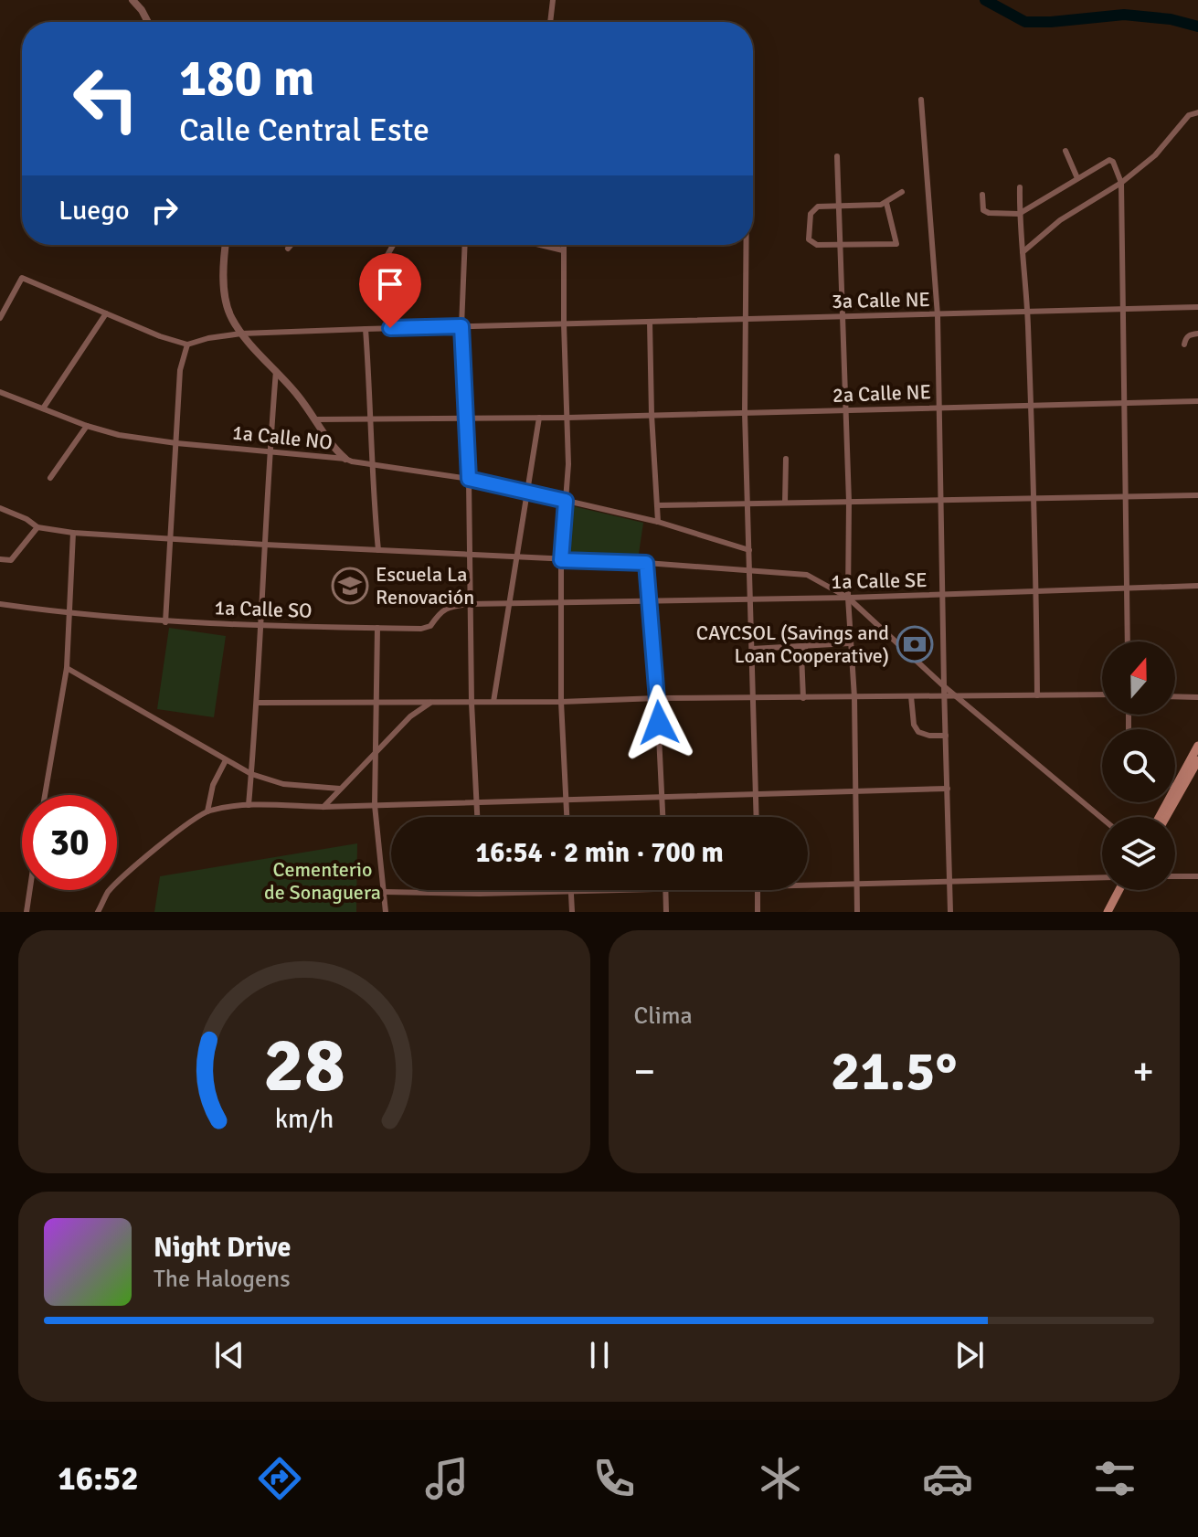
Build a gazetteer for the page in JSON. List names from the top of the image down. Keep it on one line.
{"streets":{"street":["3a Calle NE","2a Calle NE","1a Calle NO","1a Calle SE","1a Calle SO"]},"crossings":[["1a Calle SE","1a Calle SO"]],"parks":["Cementerio de Sonaguera"],"places":{"school or university":["Escuela La Renovación"],"bank":["CAYCSOL (Savings and Loan Cooperative)"]},"north":"top","page":{"turn":["180 m","Calle Central Este"],"then":"Luego","limit":"30","trip":"16:54 · 2 min · 700 m","tile":"Clima","heat":["−","21.5°","+"],"song":["Night Drive","The Halogens"],"tabs":"16:52","gauge":["28","km/h"]}}
